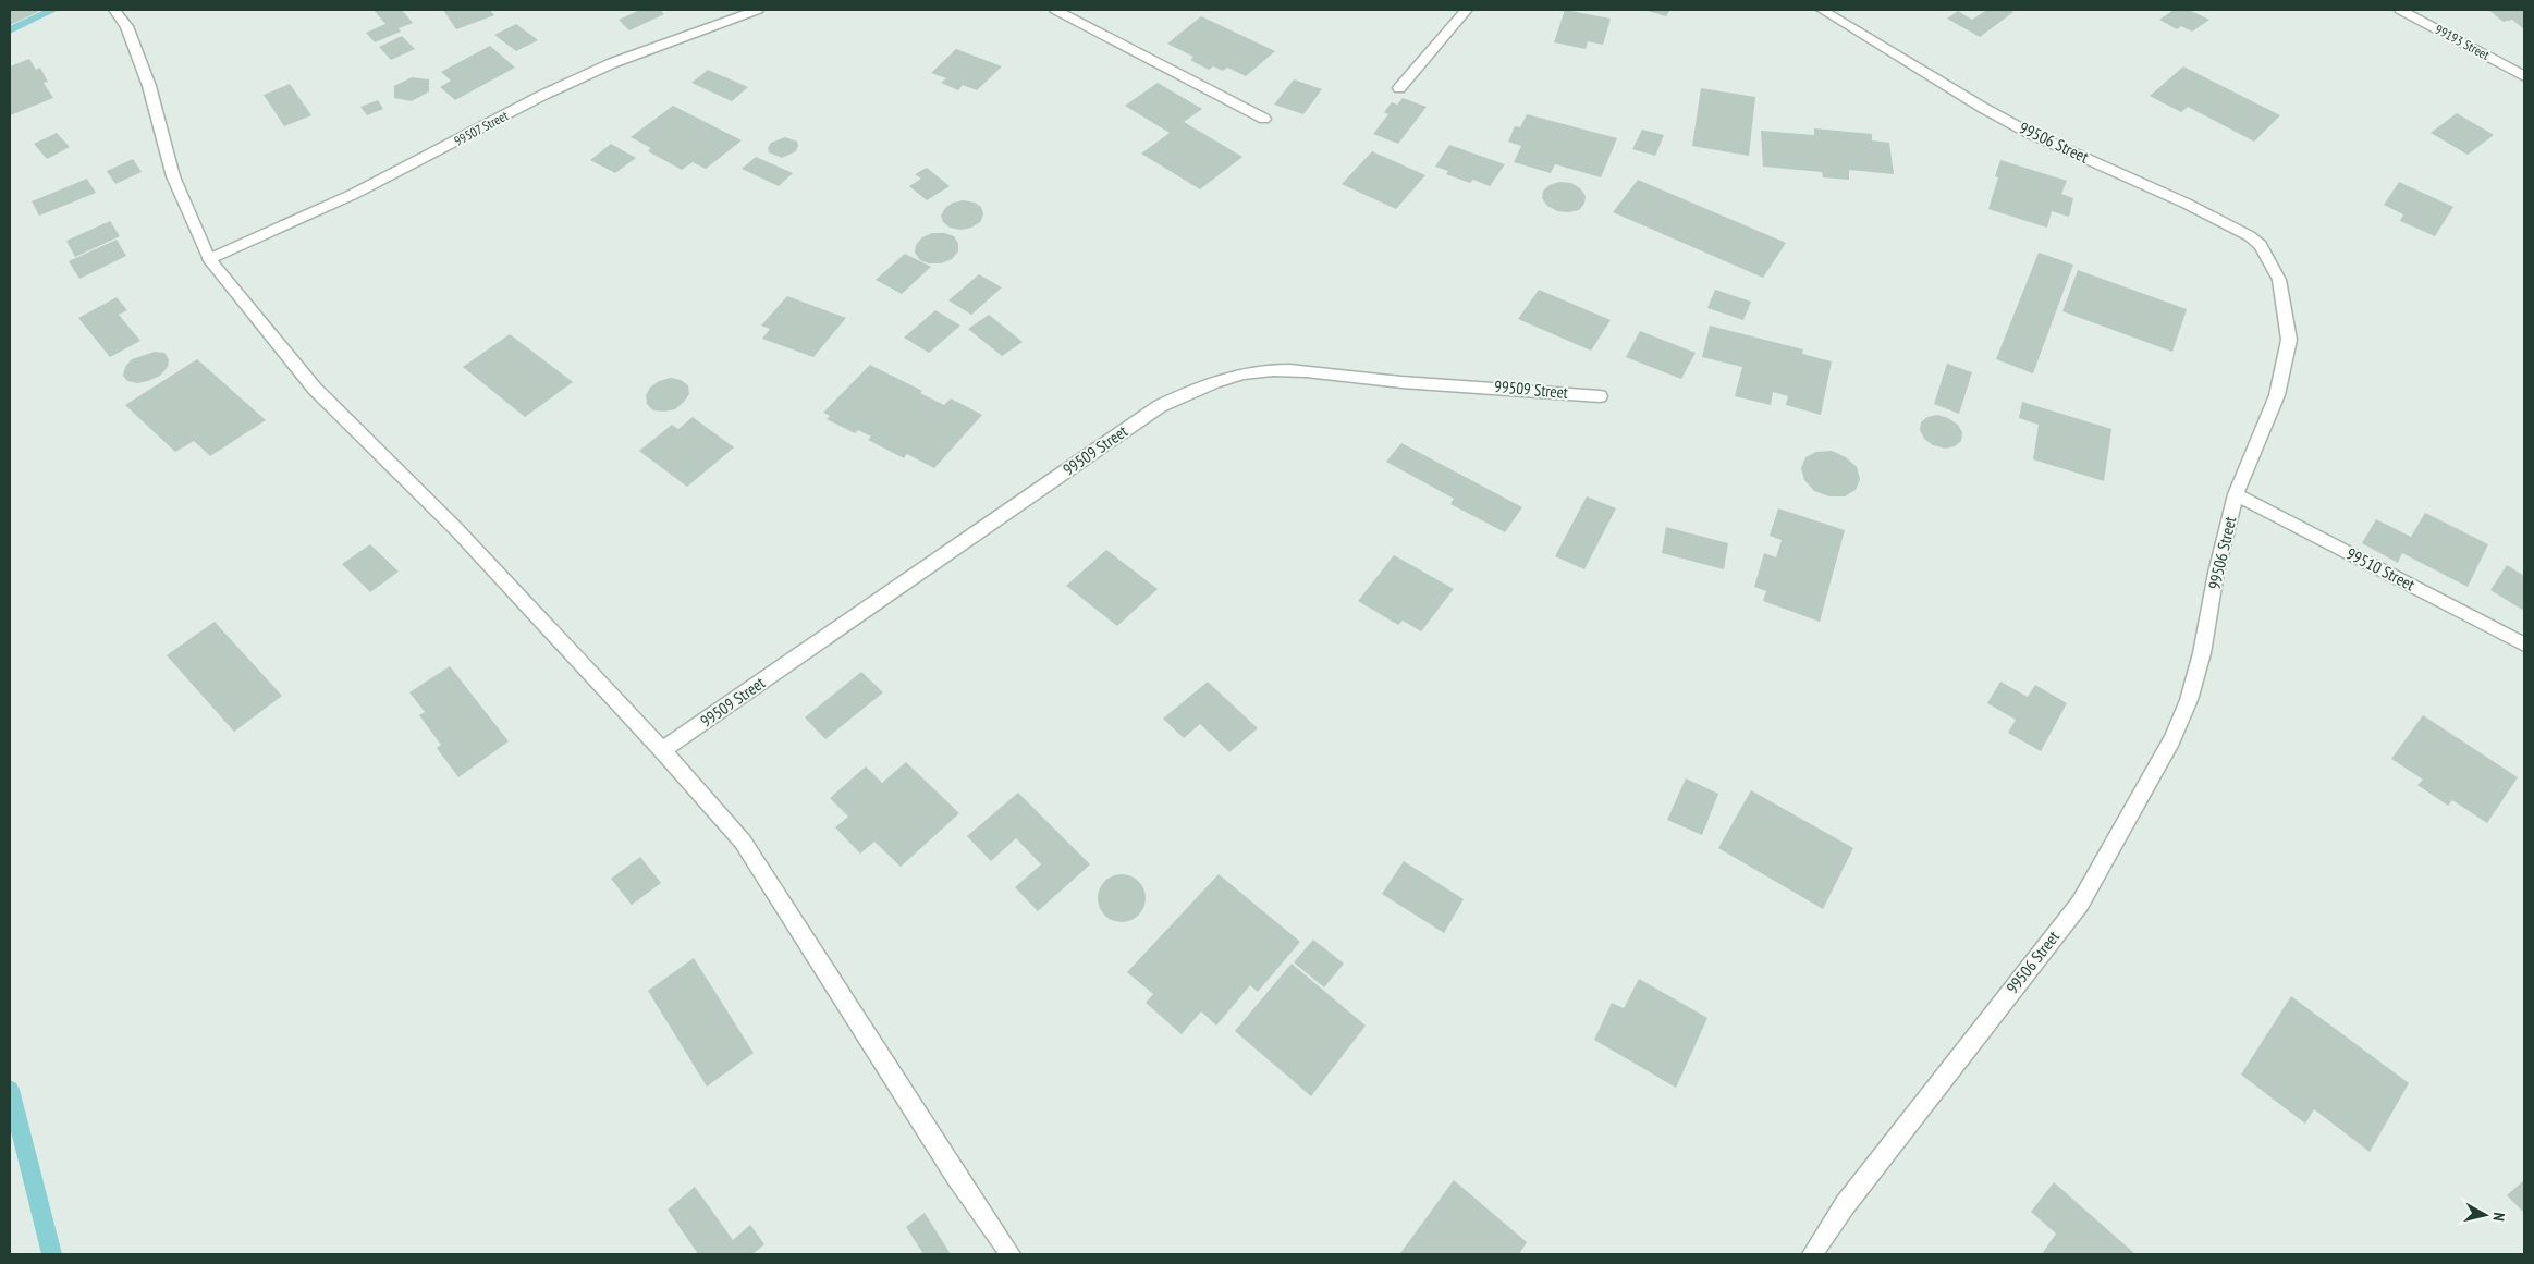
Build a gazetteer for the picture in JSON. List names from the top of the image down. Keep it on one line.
{"streets":{"street":["99193 Street","99507 Street","99506 Street","99509 Street","99510 Street"]},"crossings":[["99506 Street","99510 Street"]],"north":"right"}
